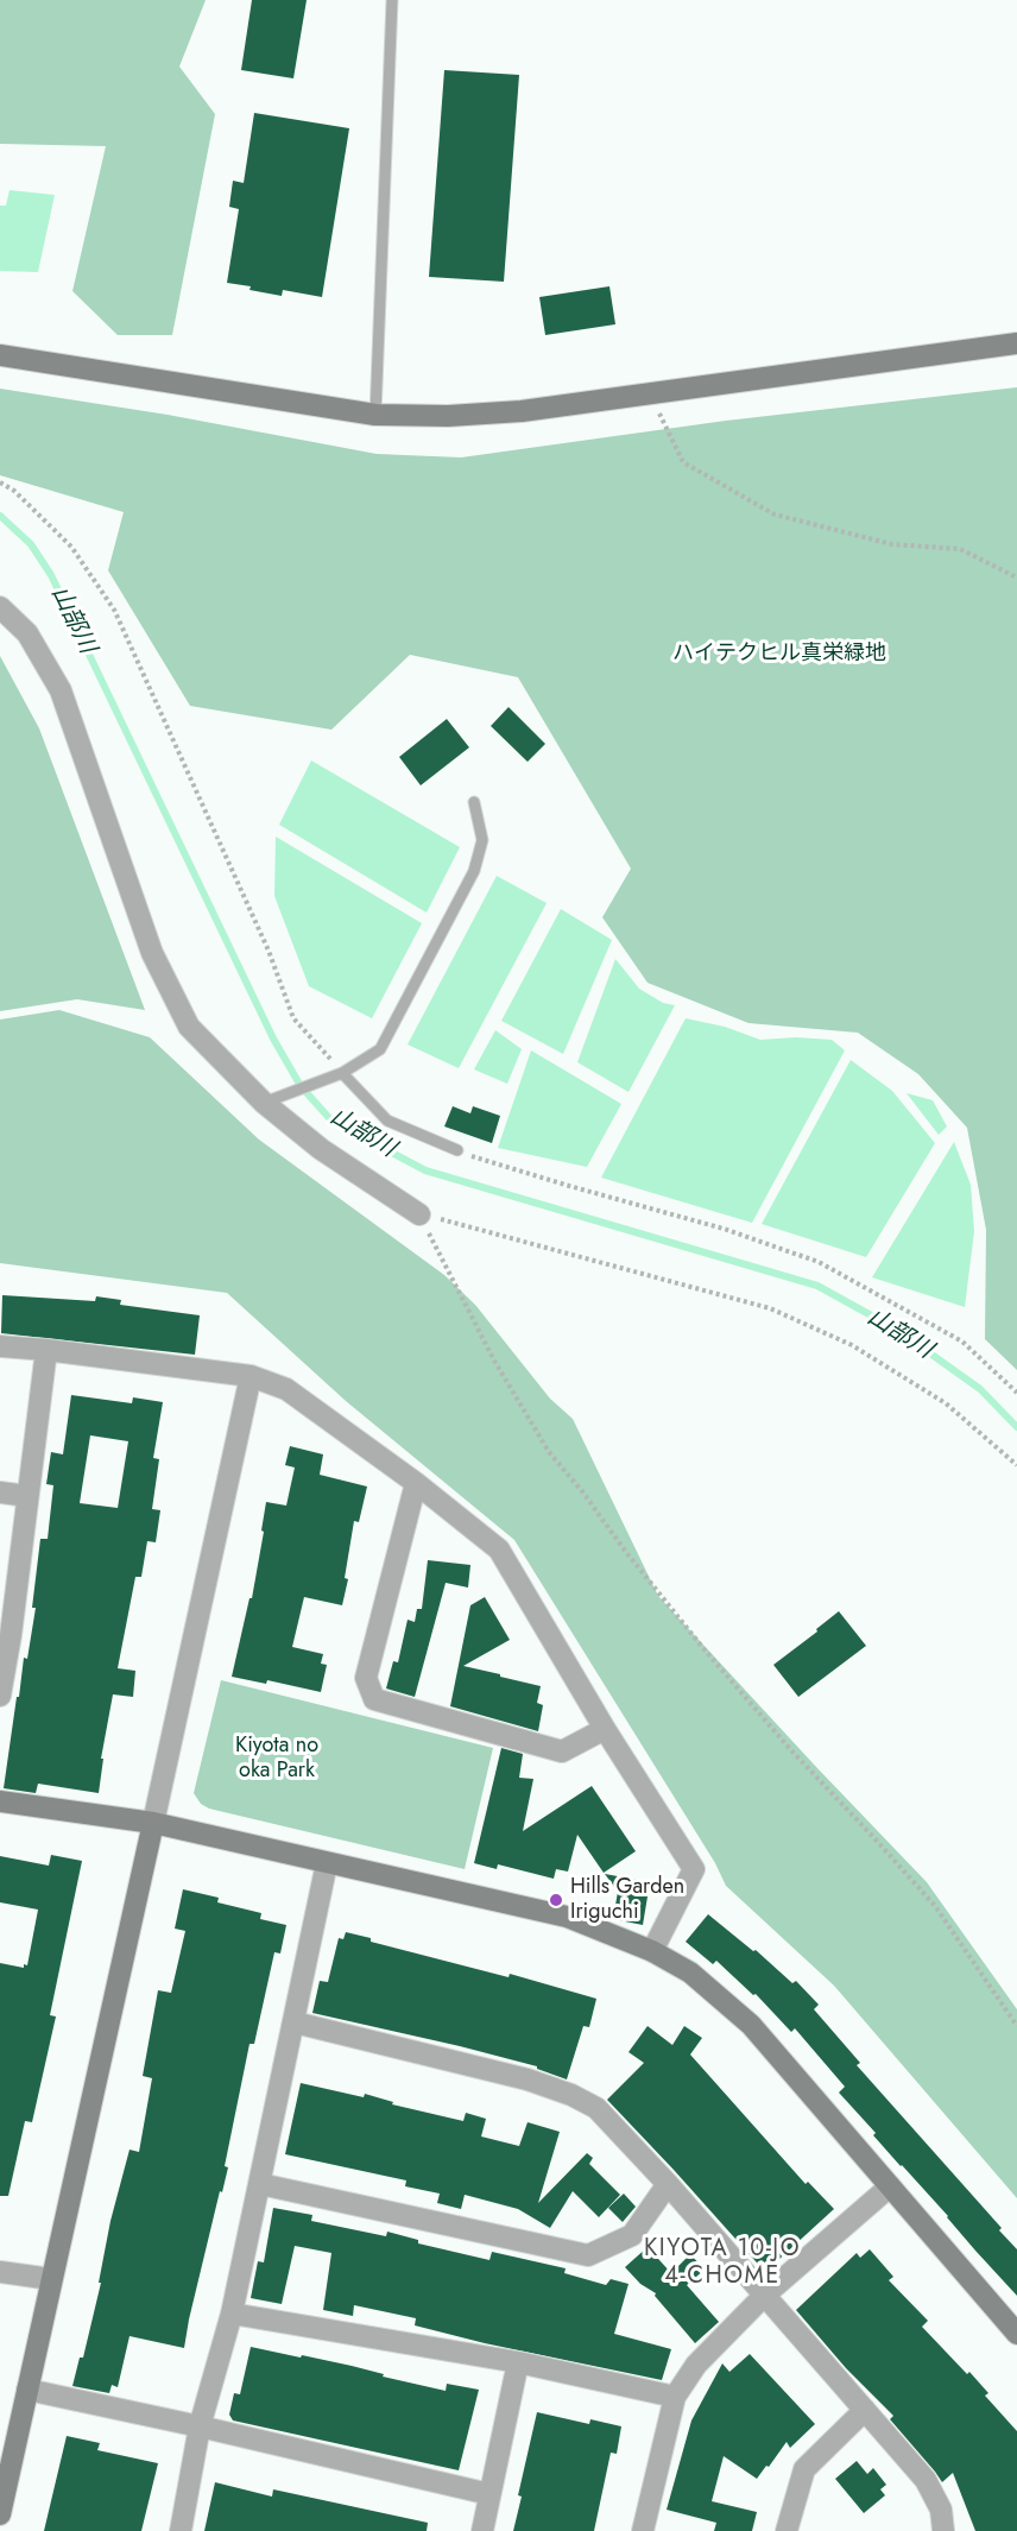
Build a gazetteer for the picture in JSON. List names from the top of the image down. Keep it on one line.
{"districts":["KIYOTA 10-JO 4-CHOME"],"water":["山部川"],"parks":["ハイテクヒル真栄緑地","Kiyota no oka Park"],"places":["Hills Garden Iriguchi"]}
